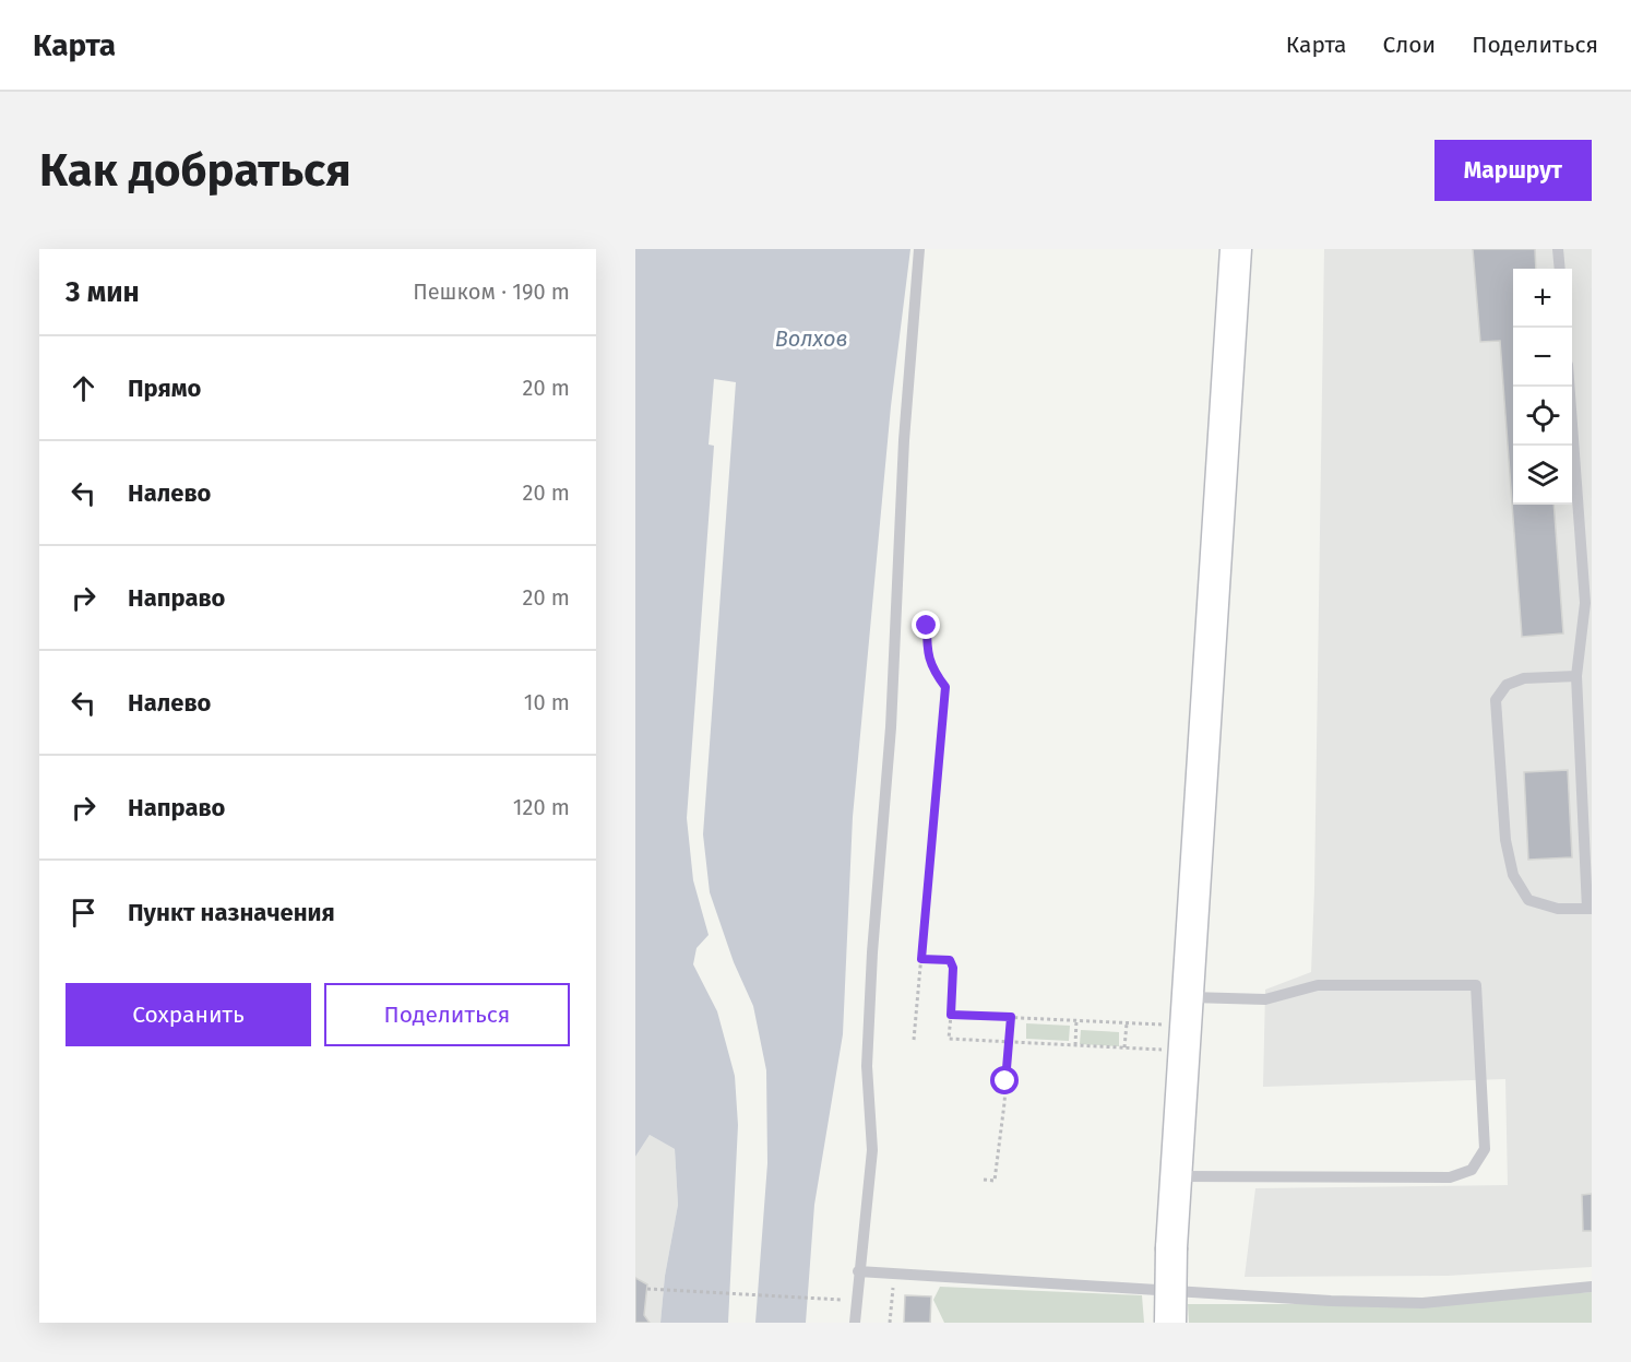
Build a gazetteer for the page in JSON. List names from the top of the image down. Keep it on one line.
{"water":["Волхов"],"page":{"header":"Карта","nav":["Карта","Слои","Поделиться"],"buttons":["Маршрут",["Сохранить","Поделиться"]],"title":"Как добраться","heading":["3 мин","Пешком · 190 m"],"map_buttons":["+","−"],"list":[["Прямо","20 m"],["Налево","20 m"],["Направо","20 m"],["Налево","10 m"],["Направо","120 m"],"Пункт назначения"]}}
